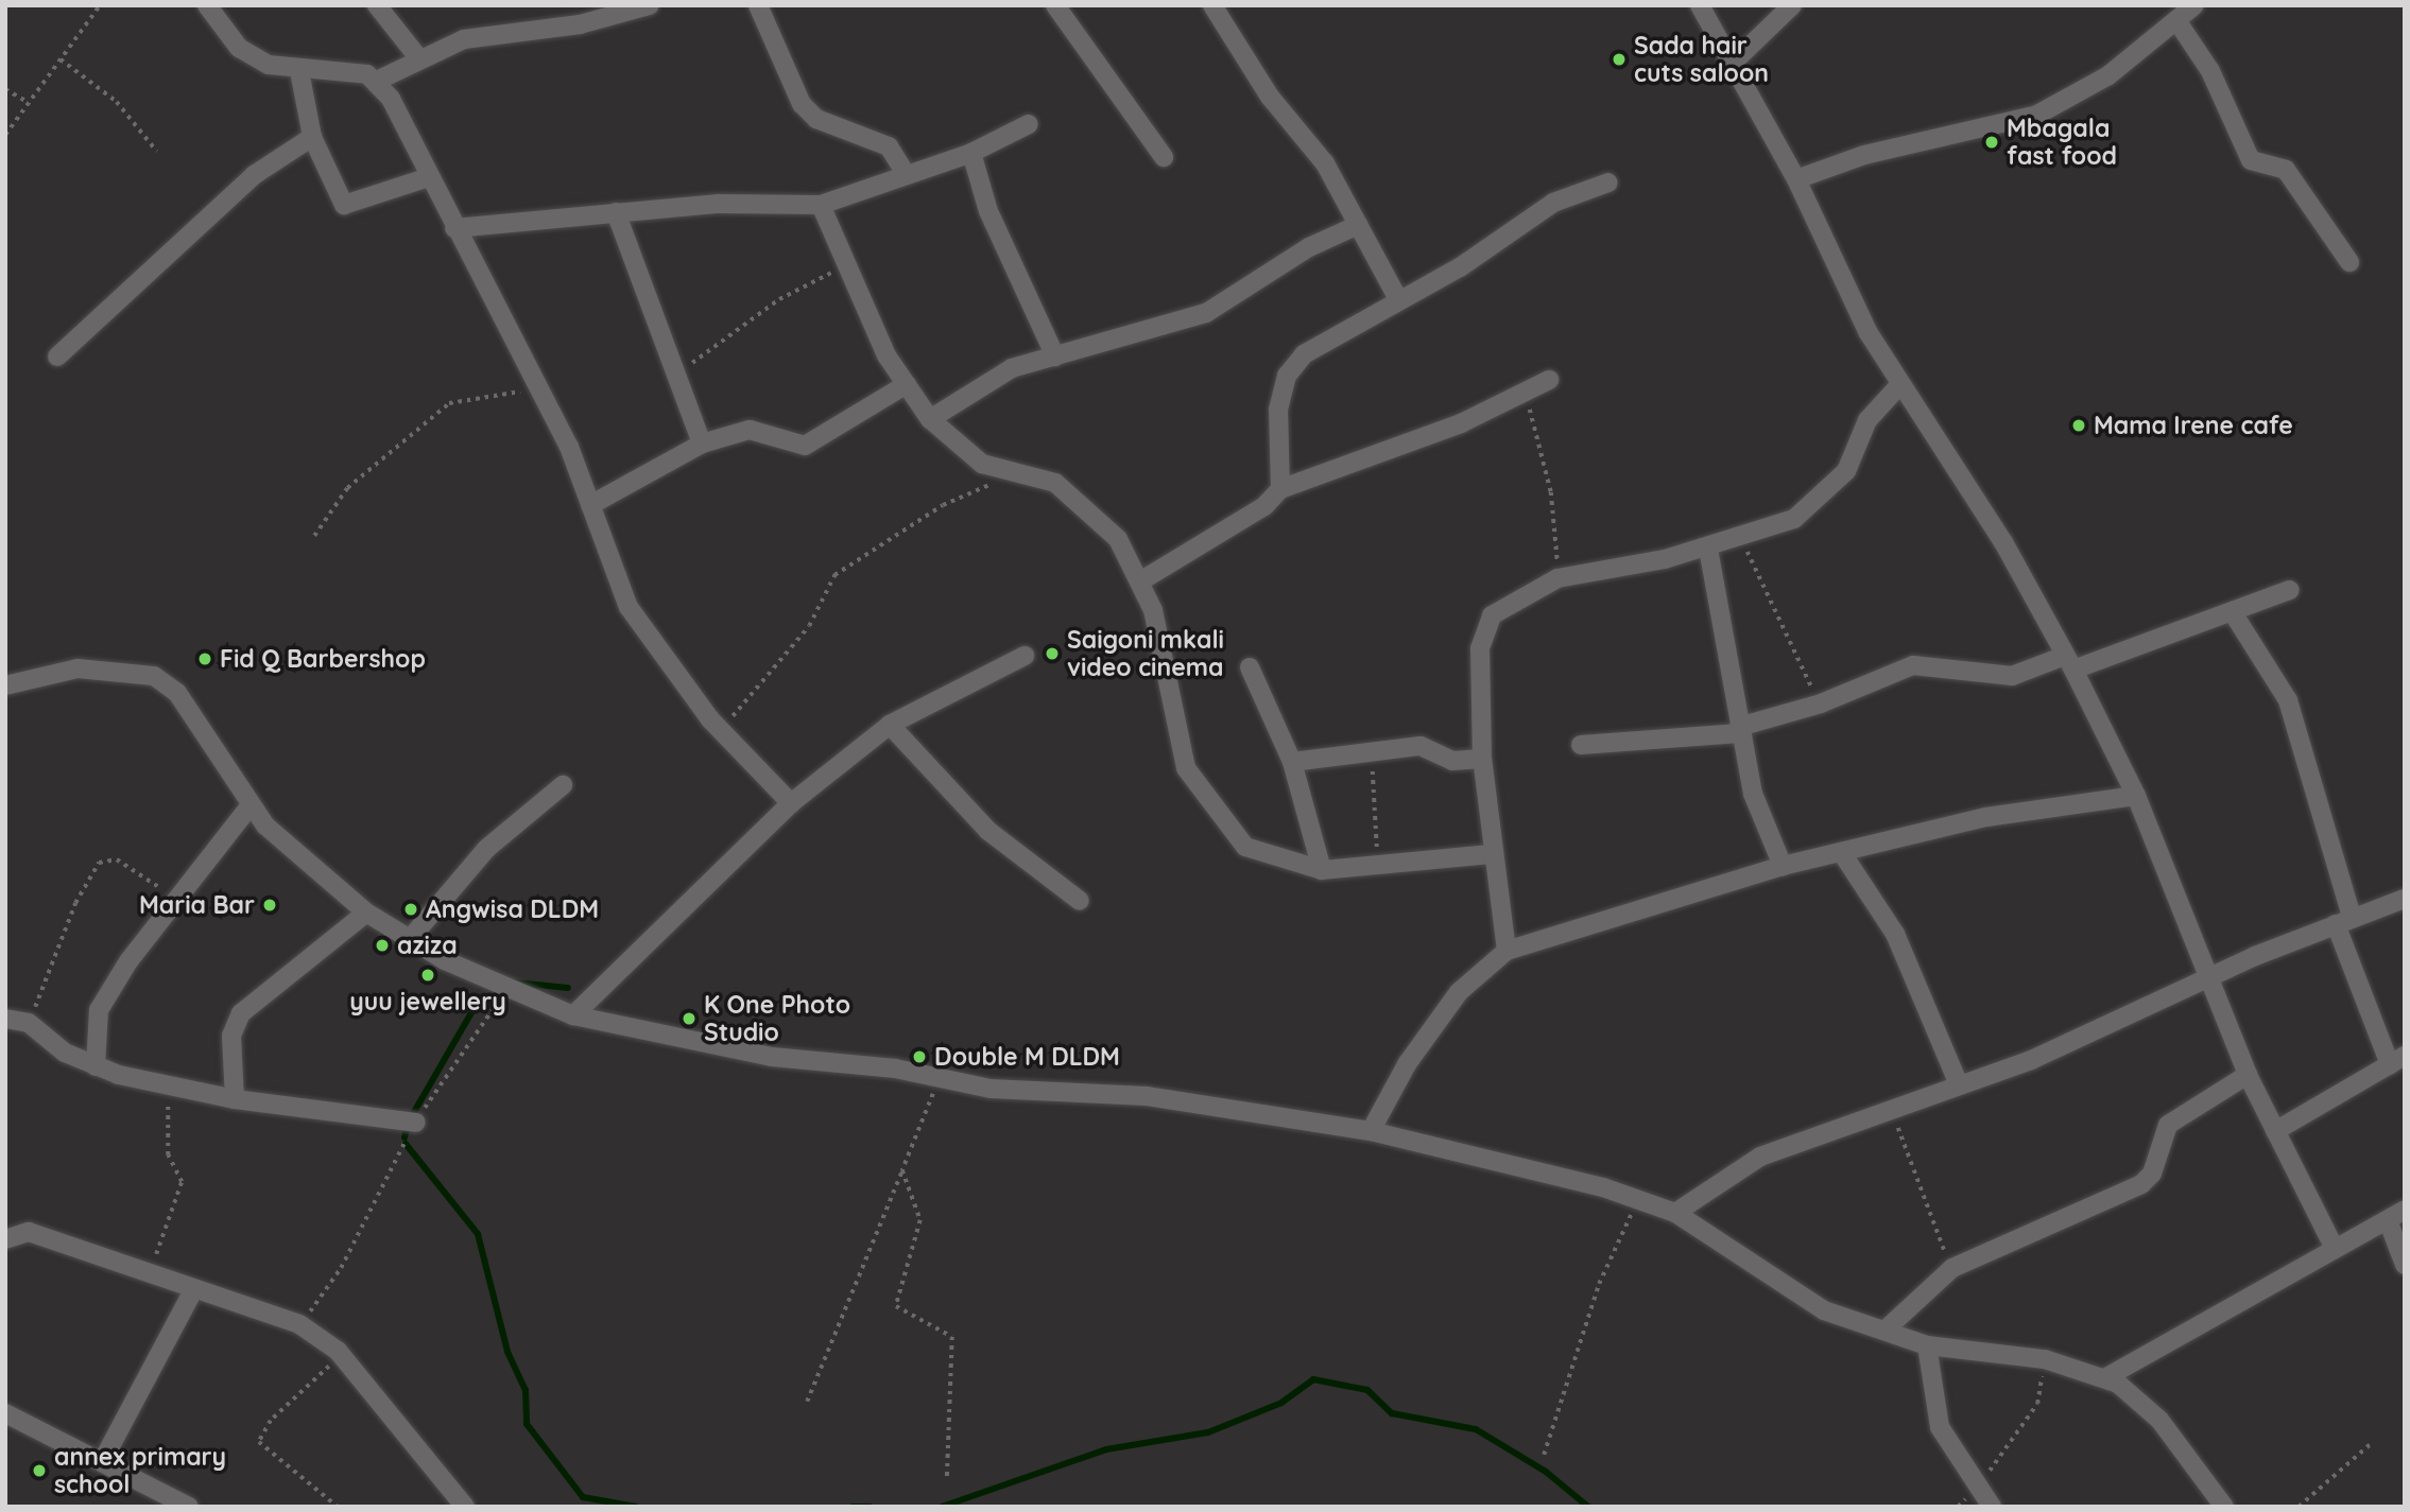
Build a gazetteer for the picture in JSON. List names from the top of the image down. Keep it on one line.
{"places":["Sada hair cuts saloon","Mbagala fast food","Mama Irene cafe","Saigoni mkali video cinema","Fid Q Barbershop","Maria Bar","Angwisa DLDM","aziza","yuu jewellery","K One Photo Studio","Double M DLDM","annex primary school"]}
